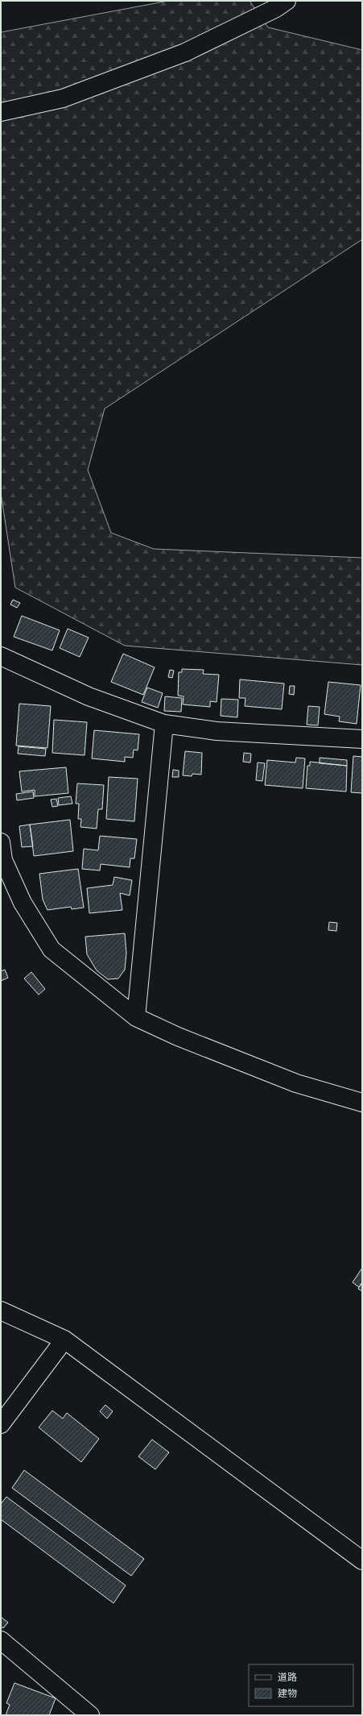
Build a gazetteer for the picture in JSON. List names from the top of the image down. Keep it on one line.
{"legend":["道路","建物"]}
